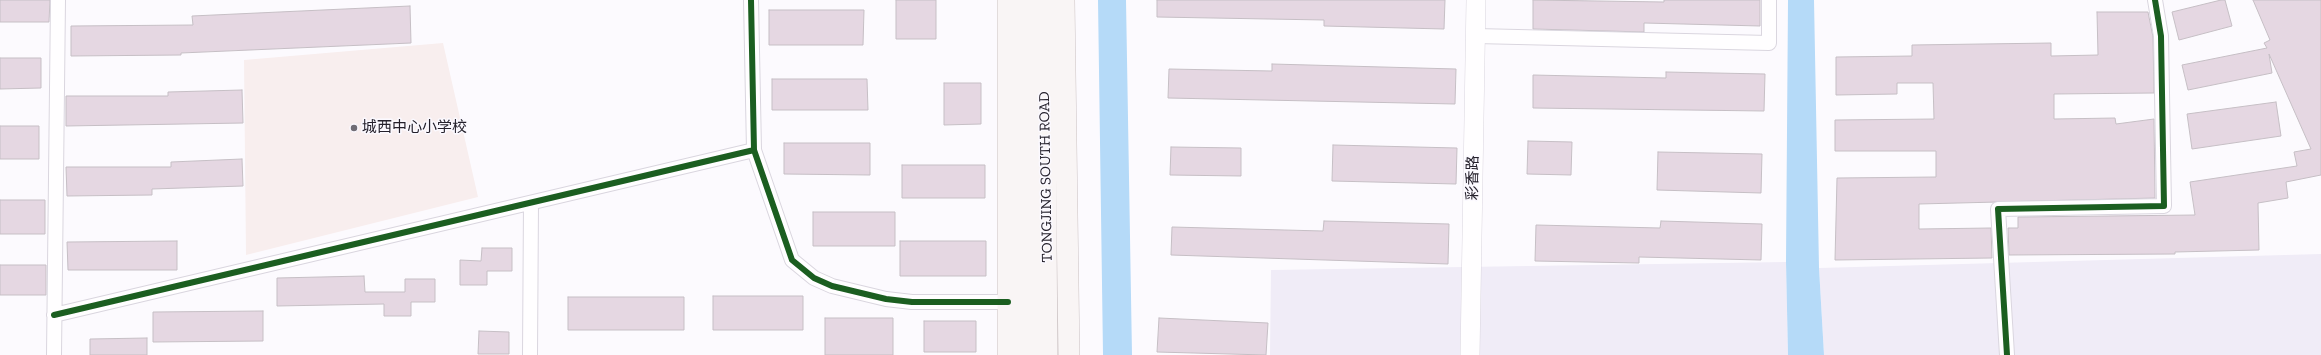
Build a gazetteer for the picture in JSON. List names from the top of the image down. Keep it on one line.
{"streets":{"main road":["TONGJING SOUTH ROAD"],"street":["彩香路"]},"places":["城西中心小学校"]}
